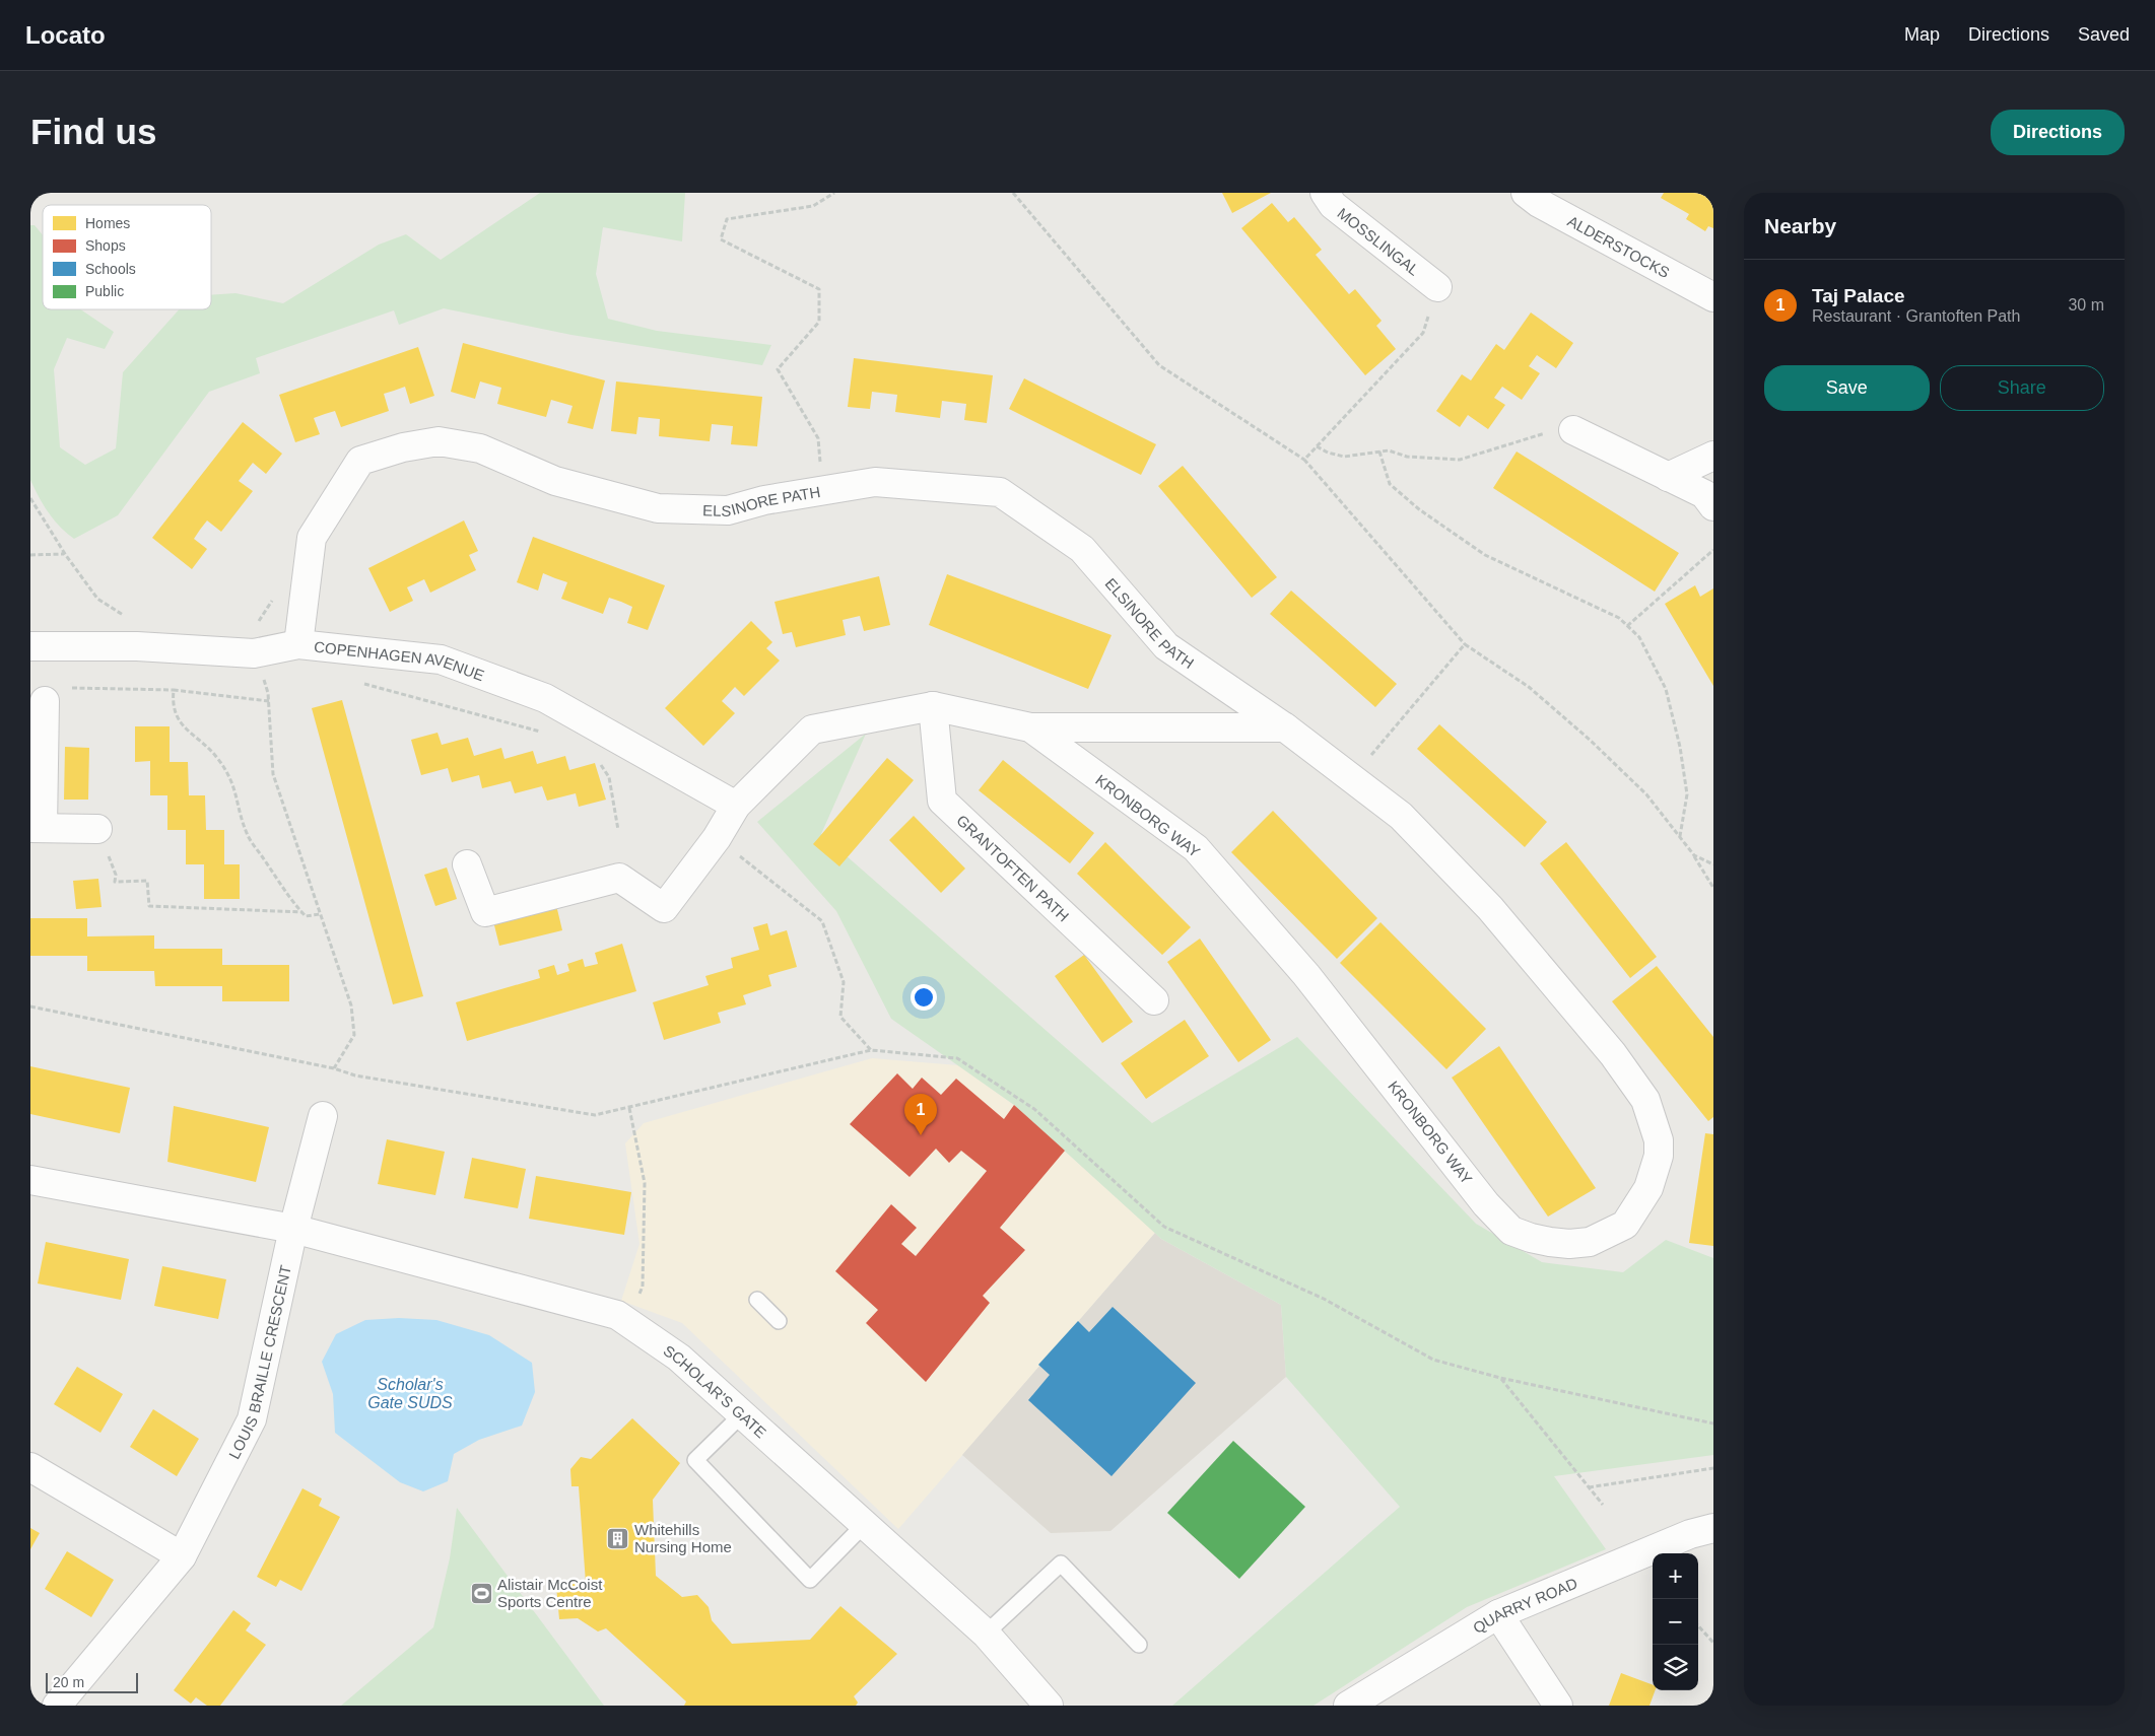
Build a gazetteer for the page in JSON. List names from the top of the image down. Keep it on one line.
{"streets":{"street":["MOSSLINGAL","ALDERSTOCKS","ELSINORE PATH","COPENHAGEN AVENUE","KRONBORG WAY","GRANTOFTEN PATH","LOUIS BRAILLE CRESCENT","SCHOLAR'S GATE","QUARRY ROAD"]},"crossings":[["ELSINORE PATH","COPENHAGEN AVENUE"],["ELSINORE PATH","KRONBORG WAY"],["COPENHAGEN AVENUE","KRONBORG WAY"],["KRONBORG WAY","GRANTOFTEN PATH"],["LOUIS BRAILLE CRESCENT","SCHOLAR'S GATE"]],"water":["Scholar's Gate SUDS"],"places":{"building":["Whitehills Nursing Home"],"sports":["Alistair McCoist Sports Centre"]},"legend":["Homes","Shops","Schools","Public"],"scale_bar":"20 m","page":{"header":"Locato","nav":["Map","Directions","Saved"],"buttons":["Directions",["Save","Share"]],"title":"Find us","heading":"Nearby","list":[{"mark":"1","name":"Taj Palace","note":"Restaurant · Grantoften Path","value":"30 m"}],"pins":"1","map_buttons":["+","−"],"scale":"20 m"}}
